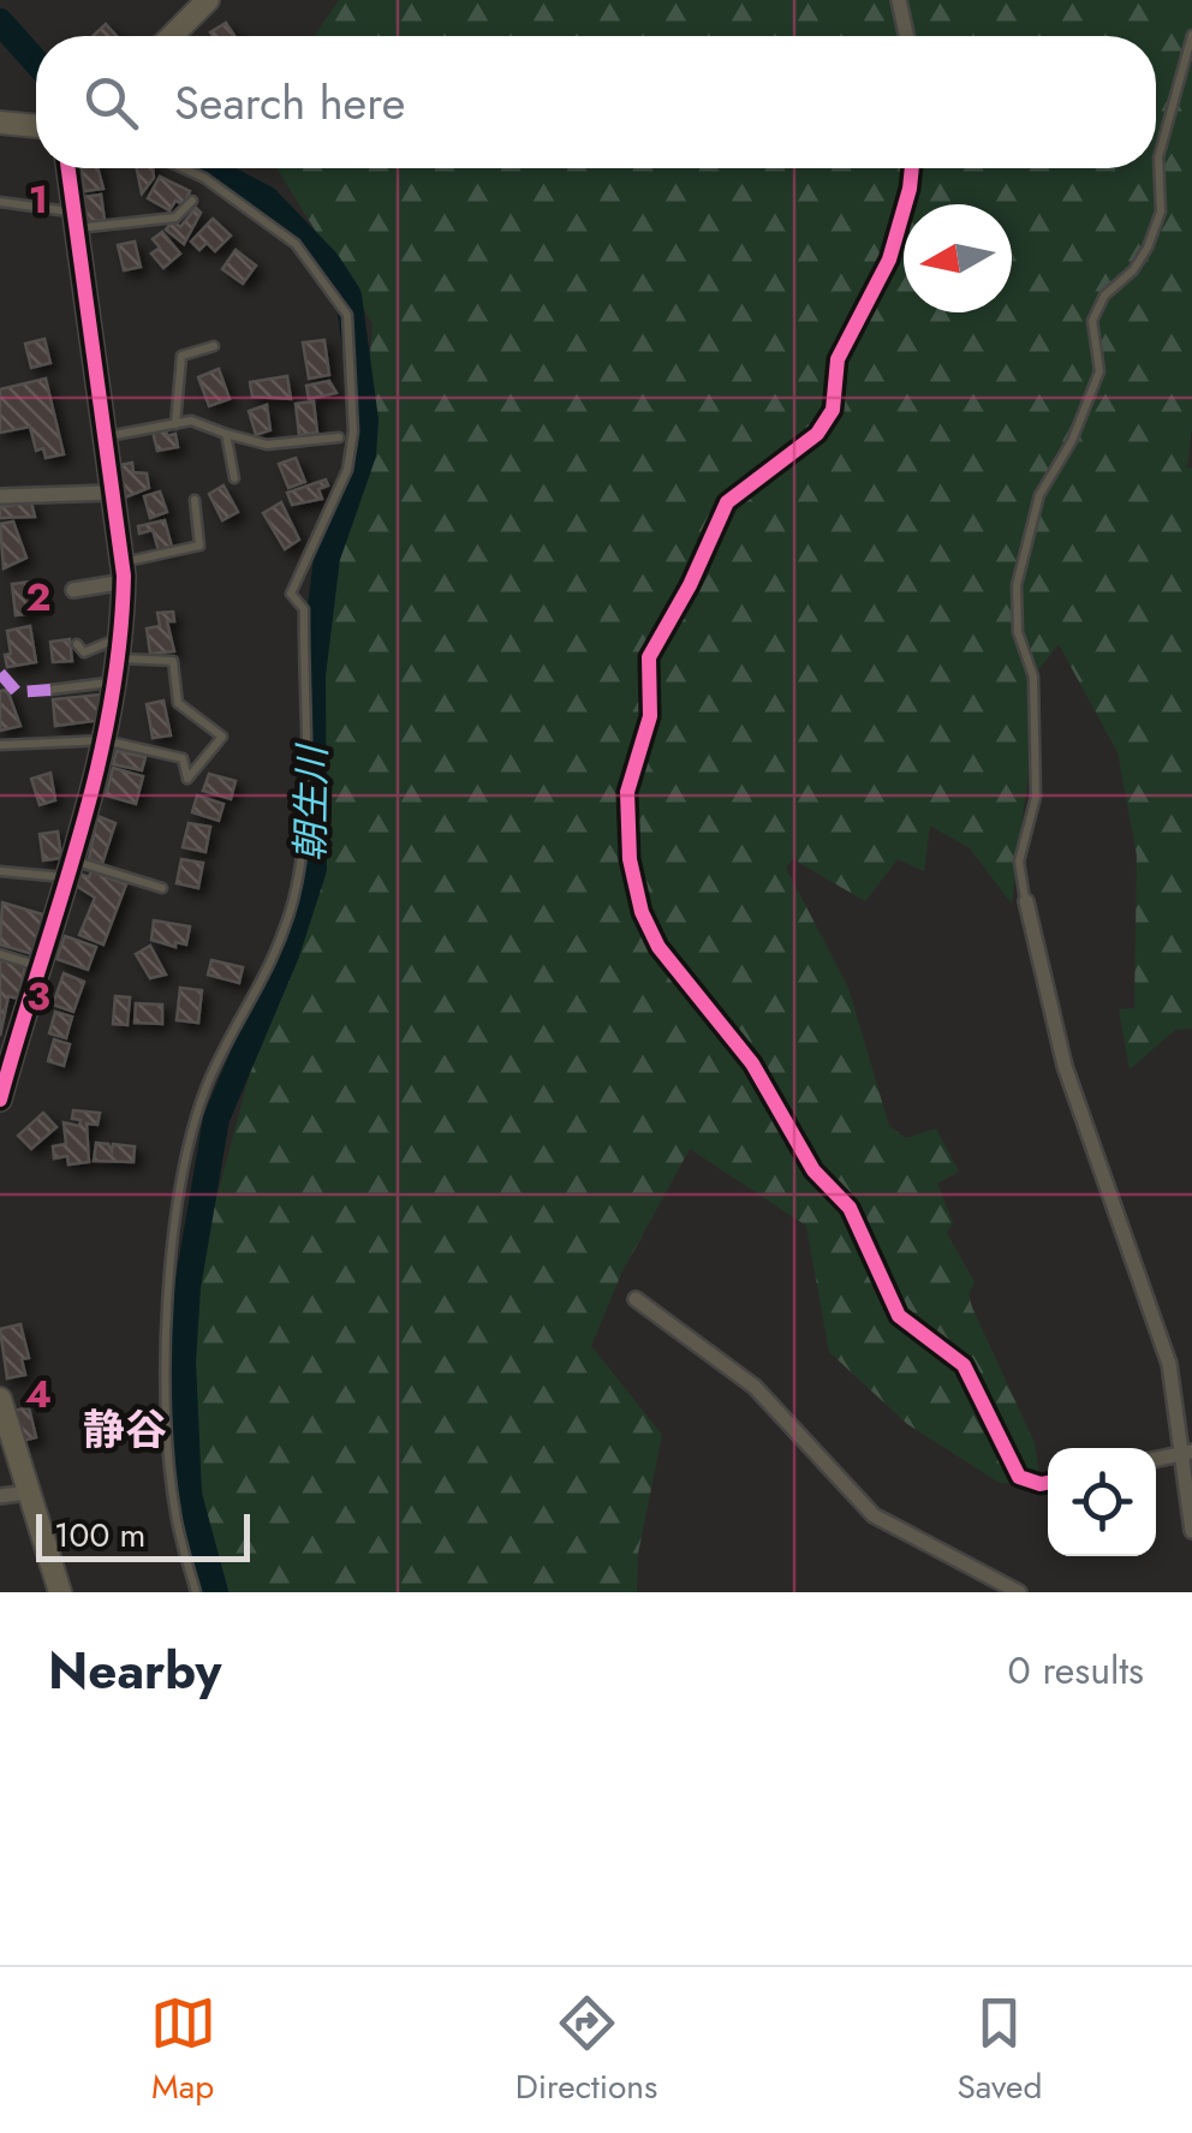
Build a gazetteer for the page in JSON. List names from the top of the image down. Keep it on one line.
{"districts":["静谷"],"water":["朝生川"],"scale_bar":"100 m","north":"left","page":{"search":"Search here","scale":"100 m","heading":["Nearby","0 results"],"nav":["Map","Directions","Saved"]},"grid":{"rows":["1","2","3","4"]}}
